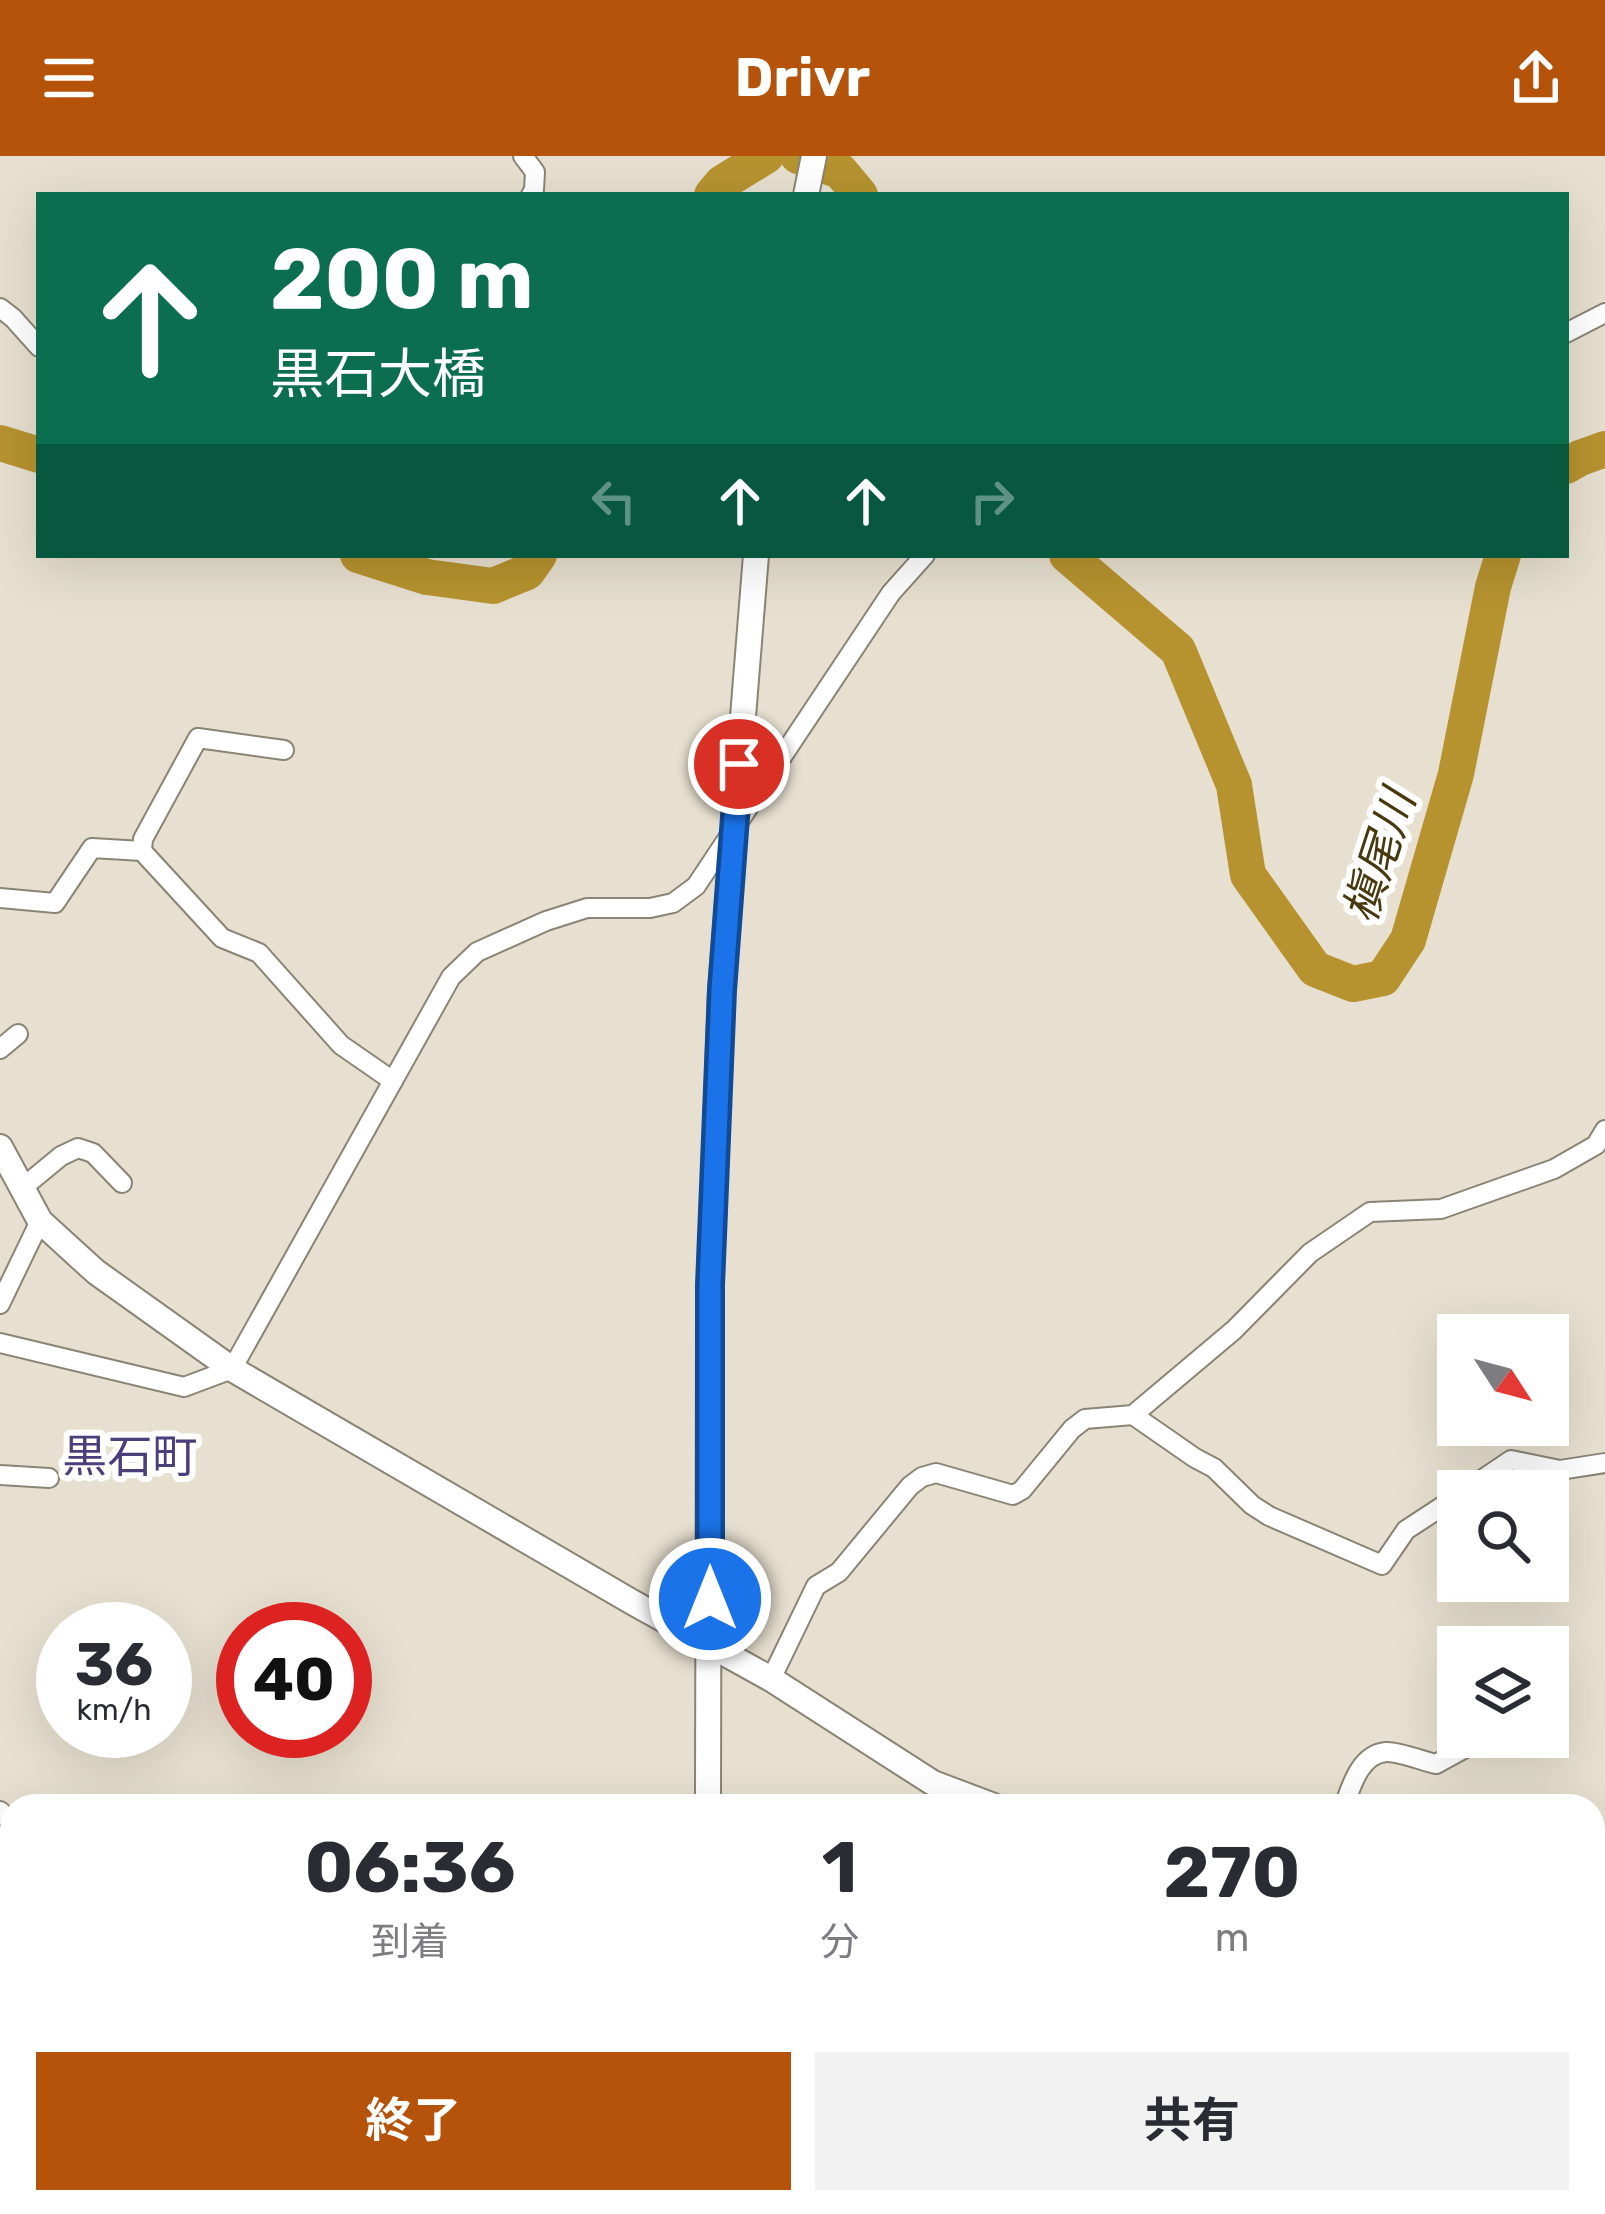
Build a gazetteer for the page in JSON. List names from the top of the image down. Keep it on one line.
{"districts":["黒石町"],"water":["槇尾川"],"north":"bottom right","page":{"header":"Drivr","turn":["200 m","黒石大橋"],"speed":"36 km/h","limit":"40","eta":["06:36","到着","1","分","270","m"],"buttons":["終了","共有"]}}
